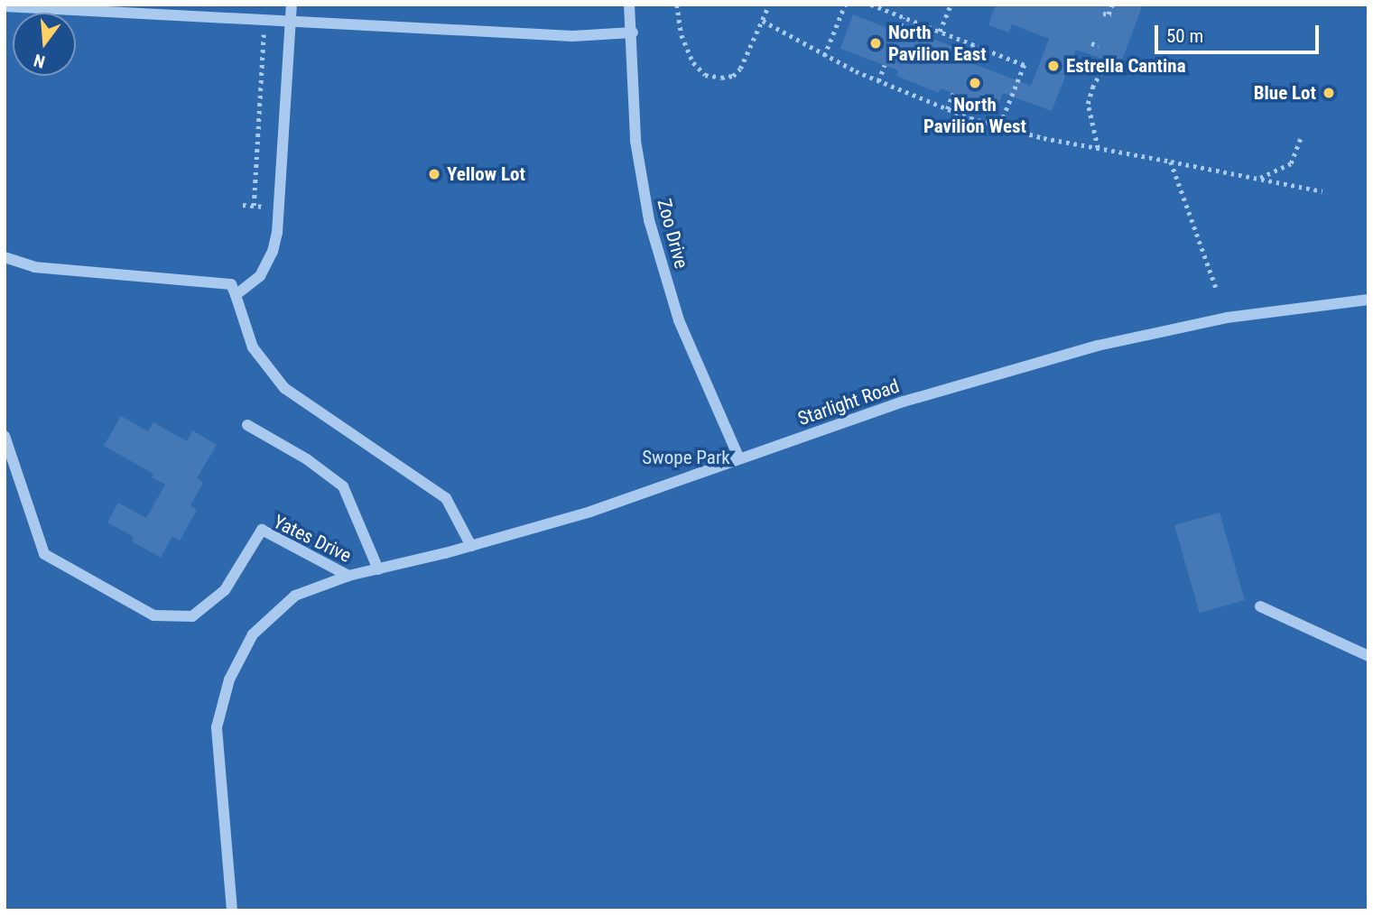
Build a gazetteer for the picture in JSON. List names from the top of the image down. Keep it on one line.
{"streets":{"street":["Zoo Drive","Starlight Road","Yates Drive"]},"crossings":[["Zoo Drive","Starlight Road"],["Starlight Road","Yates Drive"]],"parks":["Swope Park"],"places":["North Pavilion East","Estrella Cantina","North Pavilion West","Blue Lot","Yellow Lot"],"scale_bar":"50 m","north":"bottom"}
